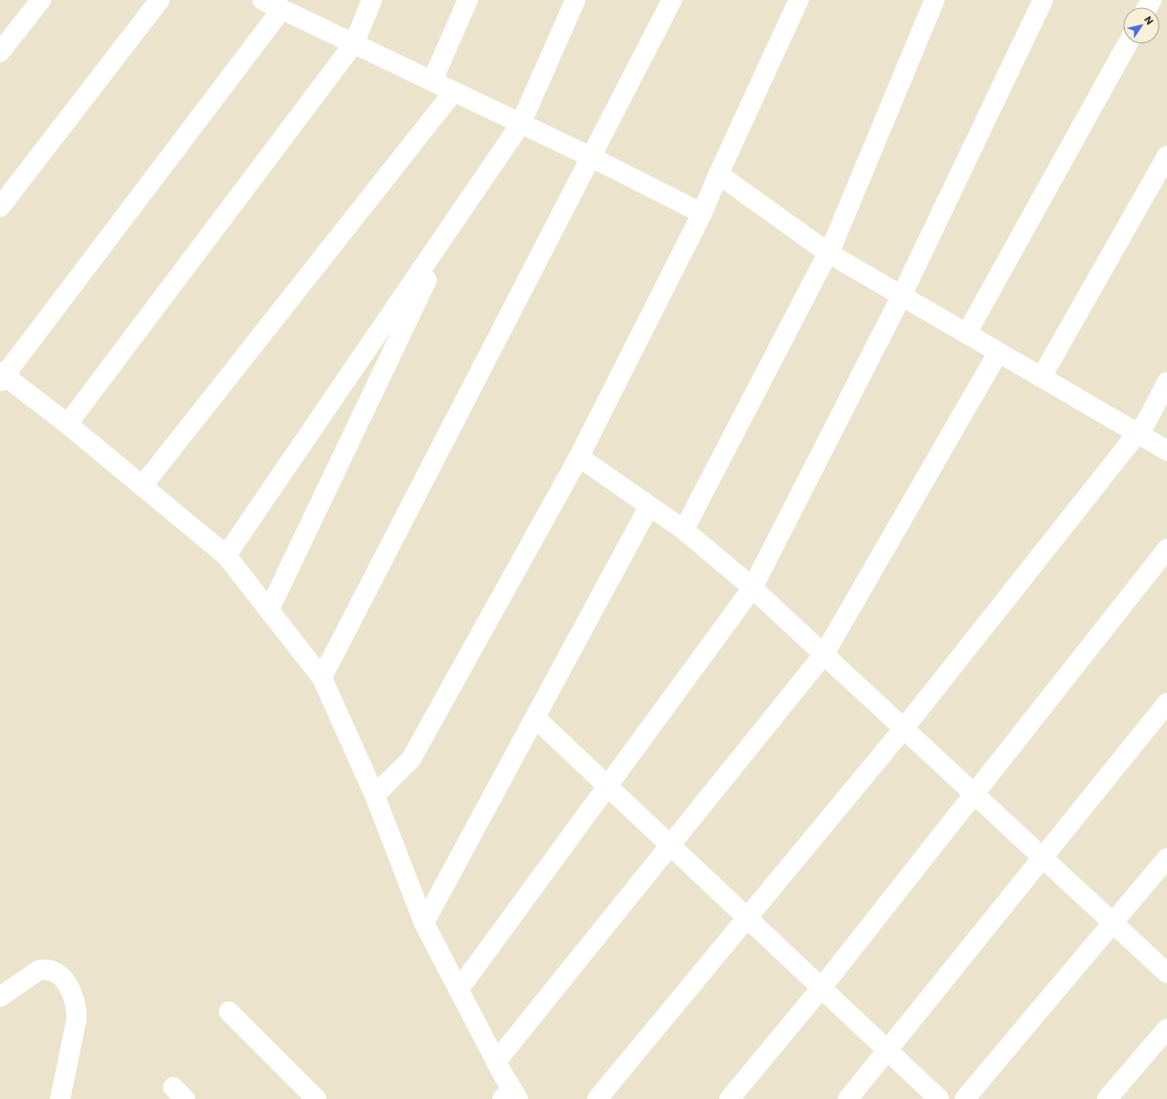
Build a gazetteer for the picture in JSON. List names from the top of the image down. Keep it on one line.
{"north":"top right"}
